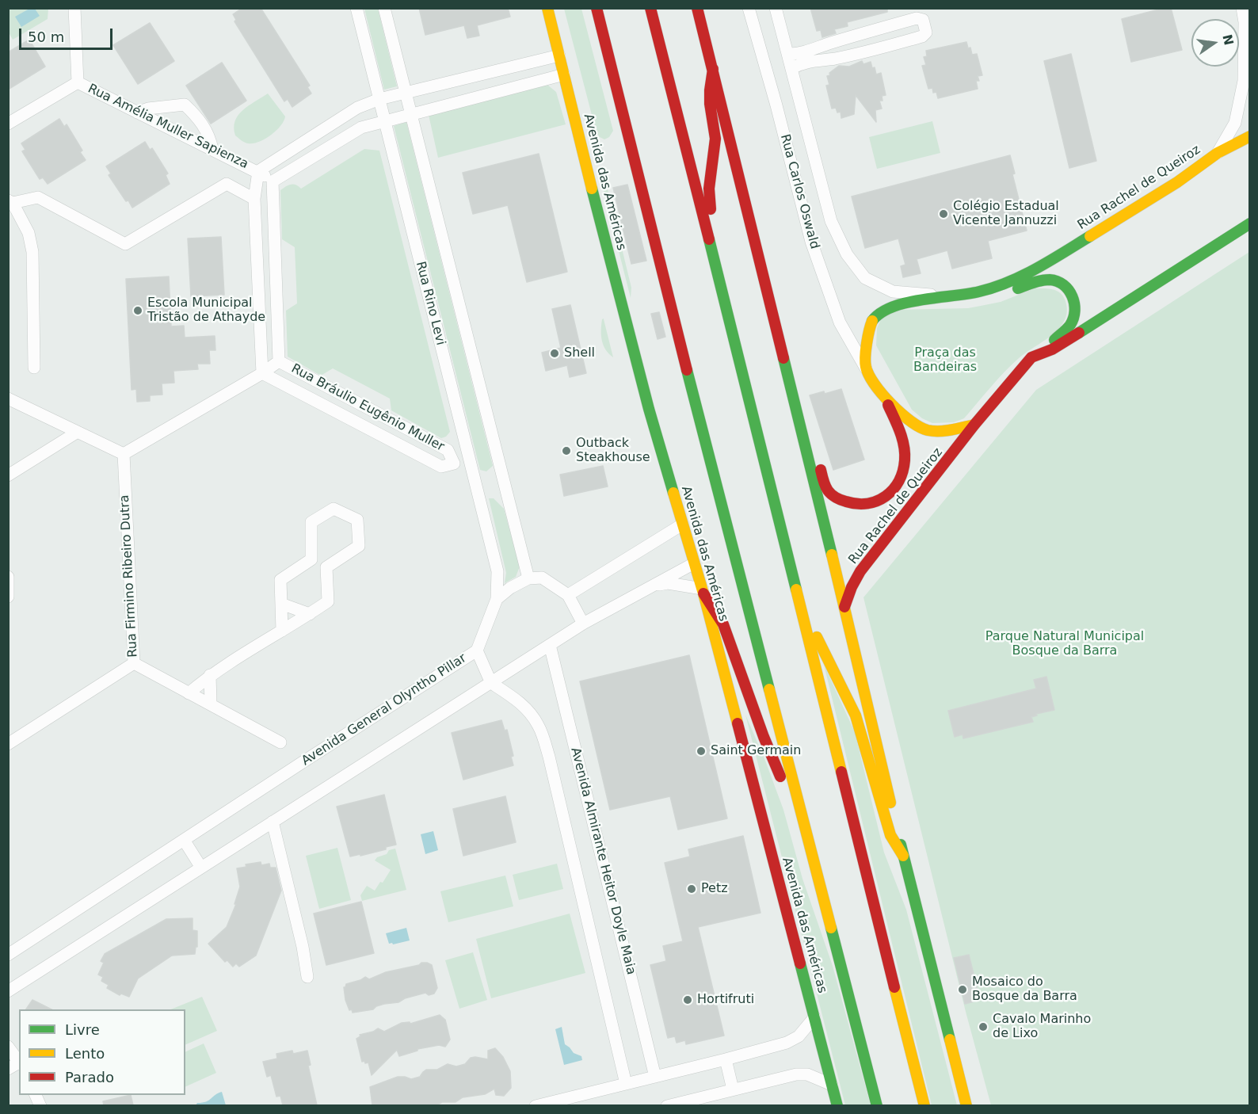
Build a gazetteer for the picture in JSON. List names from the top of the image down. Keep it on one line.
{"streets":{"main road":["Avenida das Américas","Rua Rachel de Queiroz"],"street":["Rua Amélia Muller Sapienza","Rua Carlos Oswald","Rua Rino Levi","Rua Bráulio Eugênio Muller","Rua Firmino Ribeiro Dutra","Avenida General Olyntho Pillar","Avenida Almirante Heitor Doyle Maia"]},"crossings":[["Rua Amélia Muller Sapienza","Rua Bráulio Eugênio Muller"],["Rua Rachel de Queiroz","Rua Carlos Oswald"],["Rua Rino Levi","Avenida General Olyntho Pillar"],["Rua Bráulio Eugênio Muller","Rua Firmino Ribeiro Dutra"]],"parks":["Praça das Bandeiras","Parque Natural Municipal Bosque da Barra"],"places":["Colégio Estadual Vicente Jannuzzi","Escola Municipal Tristão de Athayde","Shell","Outback Steakhouse","Saint Germain","Petz","Mosaico do Bosque da Barra","Hortifruti","Cavalo Marinho de Lixo"],"legend":["Livre","Lento","Parado"],"scale_bar":"50 m","north":"right"}
